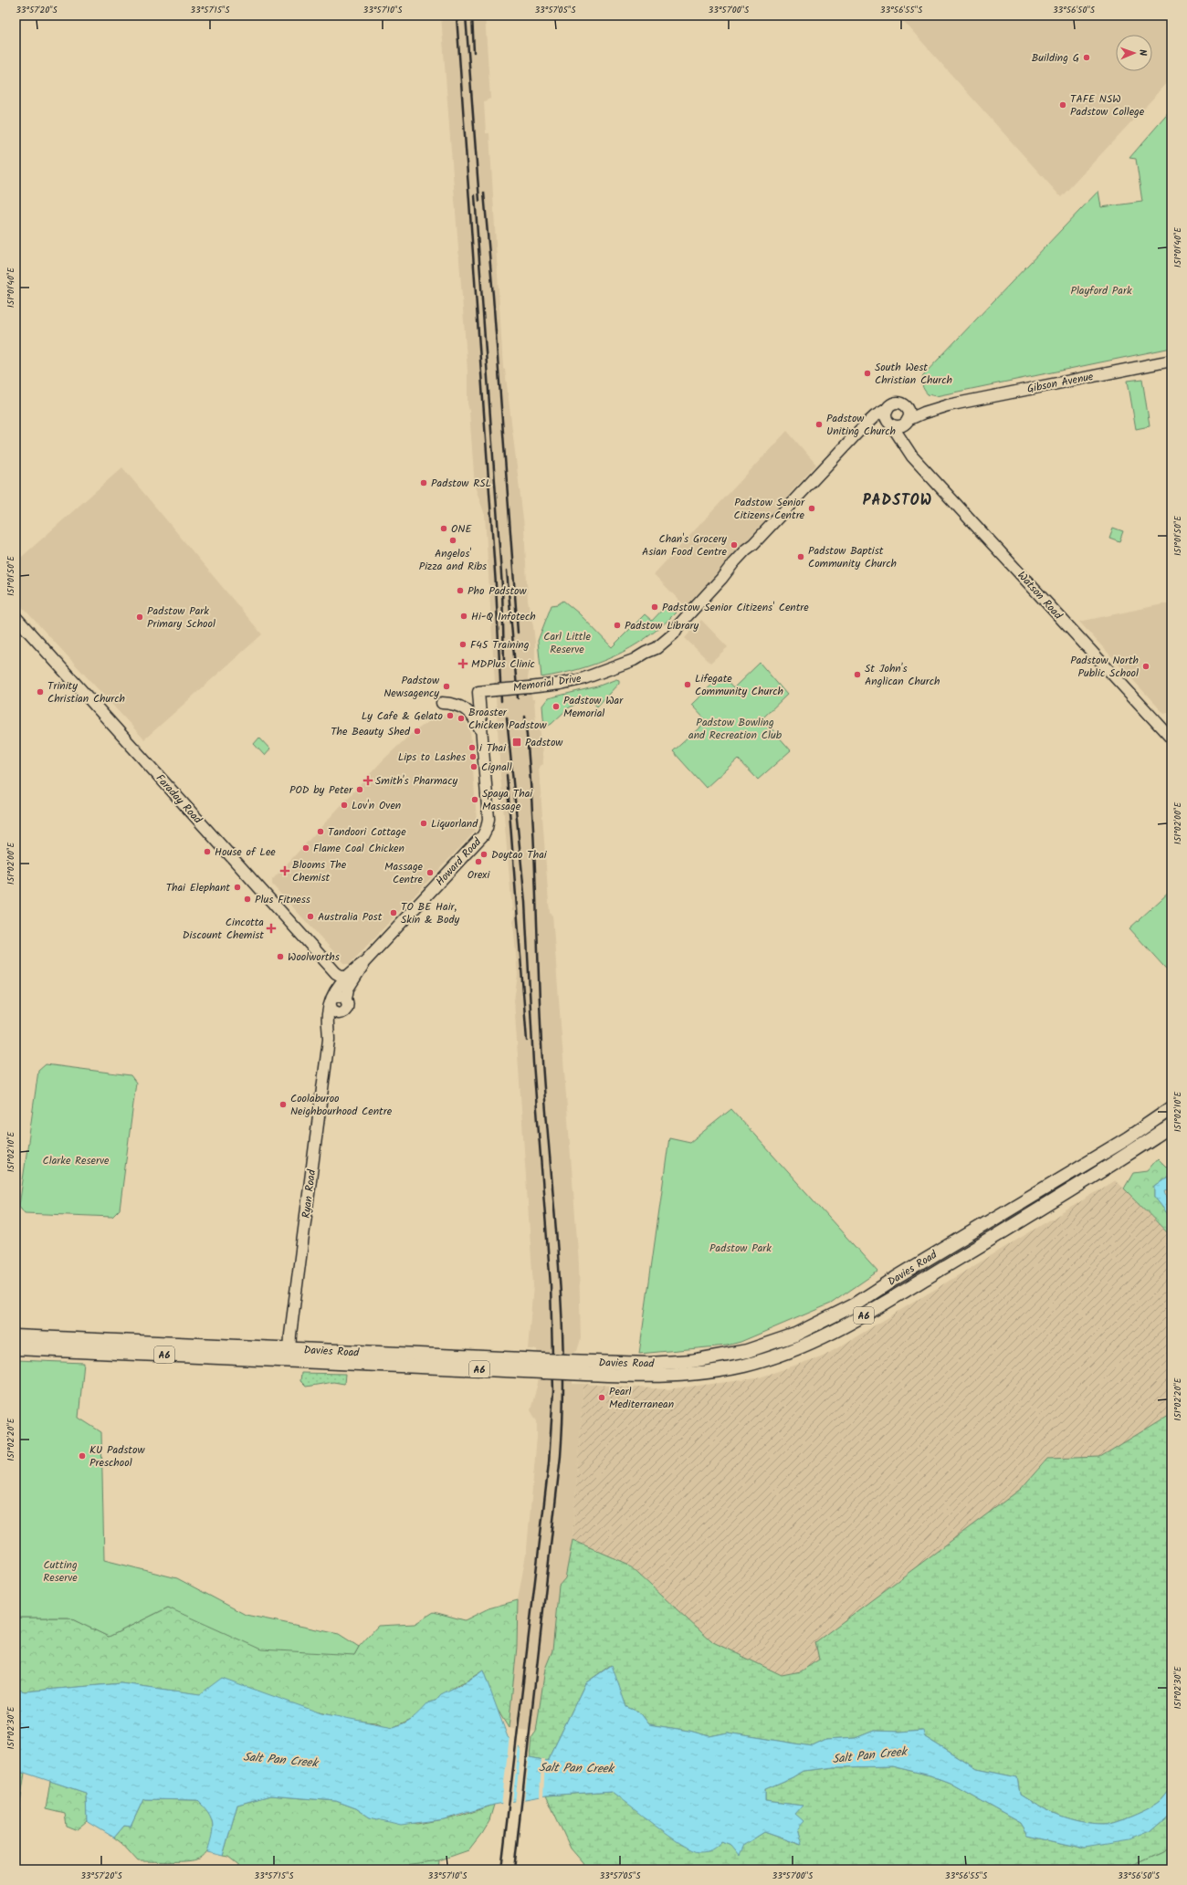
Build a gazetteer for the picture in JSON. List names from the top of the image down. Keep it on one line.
{"streets":{"highway":["Davies Road","A6"],"main road":["Gibson Avenue","Watson Road","Memorial Drive","Faraday Road","Howard Road","Ryan Road"]},"crossings":[["Gibson Avenue","Watson Road"],["Gibson Avenue","Memorial Drive"],["Watson Road","Memorial Drive"],["Memorial Drive","Howard Road"],["Faraday Road","Howard Road"],["Howard Road","Ryan Road"],["Ryan Road","Davies Road"]],"districts":["PADSTOW"],"water":["Salt Pan Creek"],"parks":["Playford Park","Carl Little Reserve","Padstow Bowling and Recreation Club","Clarke Reserve","Padstow Park","Cutting Reserve"],"places":{"other":["Building G","TAFE NSW Padstow College","South West Christian Church","Padstow Uniting Church","Padstow RSL","Padstow Senior Citizens Centre","ONE","Angelos' Pizza and Ribs","Chan's Grocery Asian Food Centre","Padstow Baptist Community Church","Pho Padstow","Padstow Senior Citizens' Centre","Hi-Q Infotech","Padstow Park Primary School","Padstow Library","F45 Training","Padstow North Public School","St John's Anglican Church","Lifegate Community Church","Padstow Newsagency","Trinity Christian Church","Padstow War Memorial","Ly Cafe & Gelato","Broaster Chicken Padstow","The Beauty Shed","i Thai","Lips to Lashes","Cignall","POD by Peter","Spaya Thai Massage","Lov'n Oven","Liquorland","Tandoori Cottage","Flame Coal Chicken","House of Lee","Doytao Thai","Orexi","Massage Centre","Thai Elephant","Plus Fitness","TO BE Hair, Skin & Body","Australia Post","Woolworths","Coolaburoo Neighbourhood Centre","Pearl Mediterranean","KU Padstow Preschool"],"health":["MDPlus Clinic","Smith's Pharmacy","Blooms The Chemist","Cincotta Discount Chemist"],"transit":["Padstow"]},"north":"right","coordinates":["33°57'20\"S","33°57'15\"S","33°57'10\"S","33°57'05\"S","33°57'00\"S","33°56'55\"S","33°56'50\"S","151°01'40\"E","151°01'50\"E","151°02'00\"E","151°02'10\"E","151°02'20\"E","151°02'30\"E"]}
